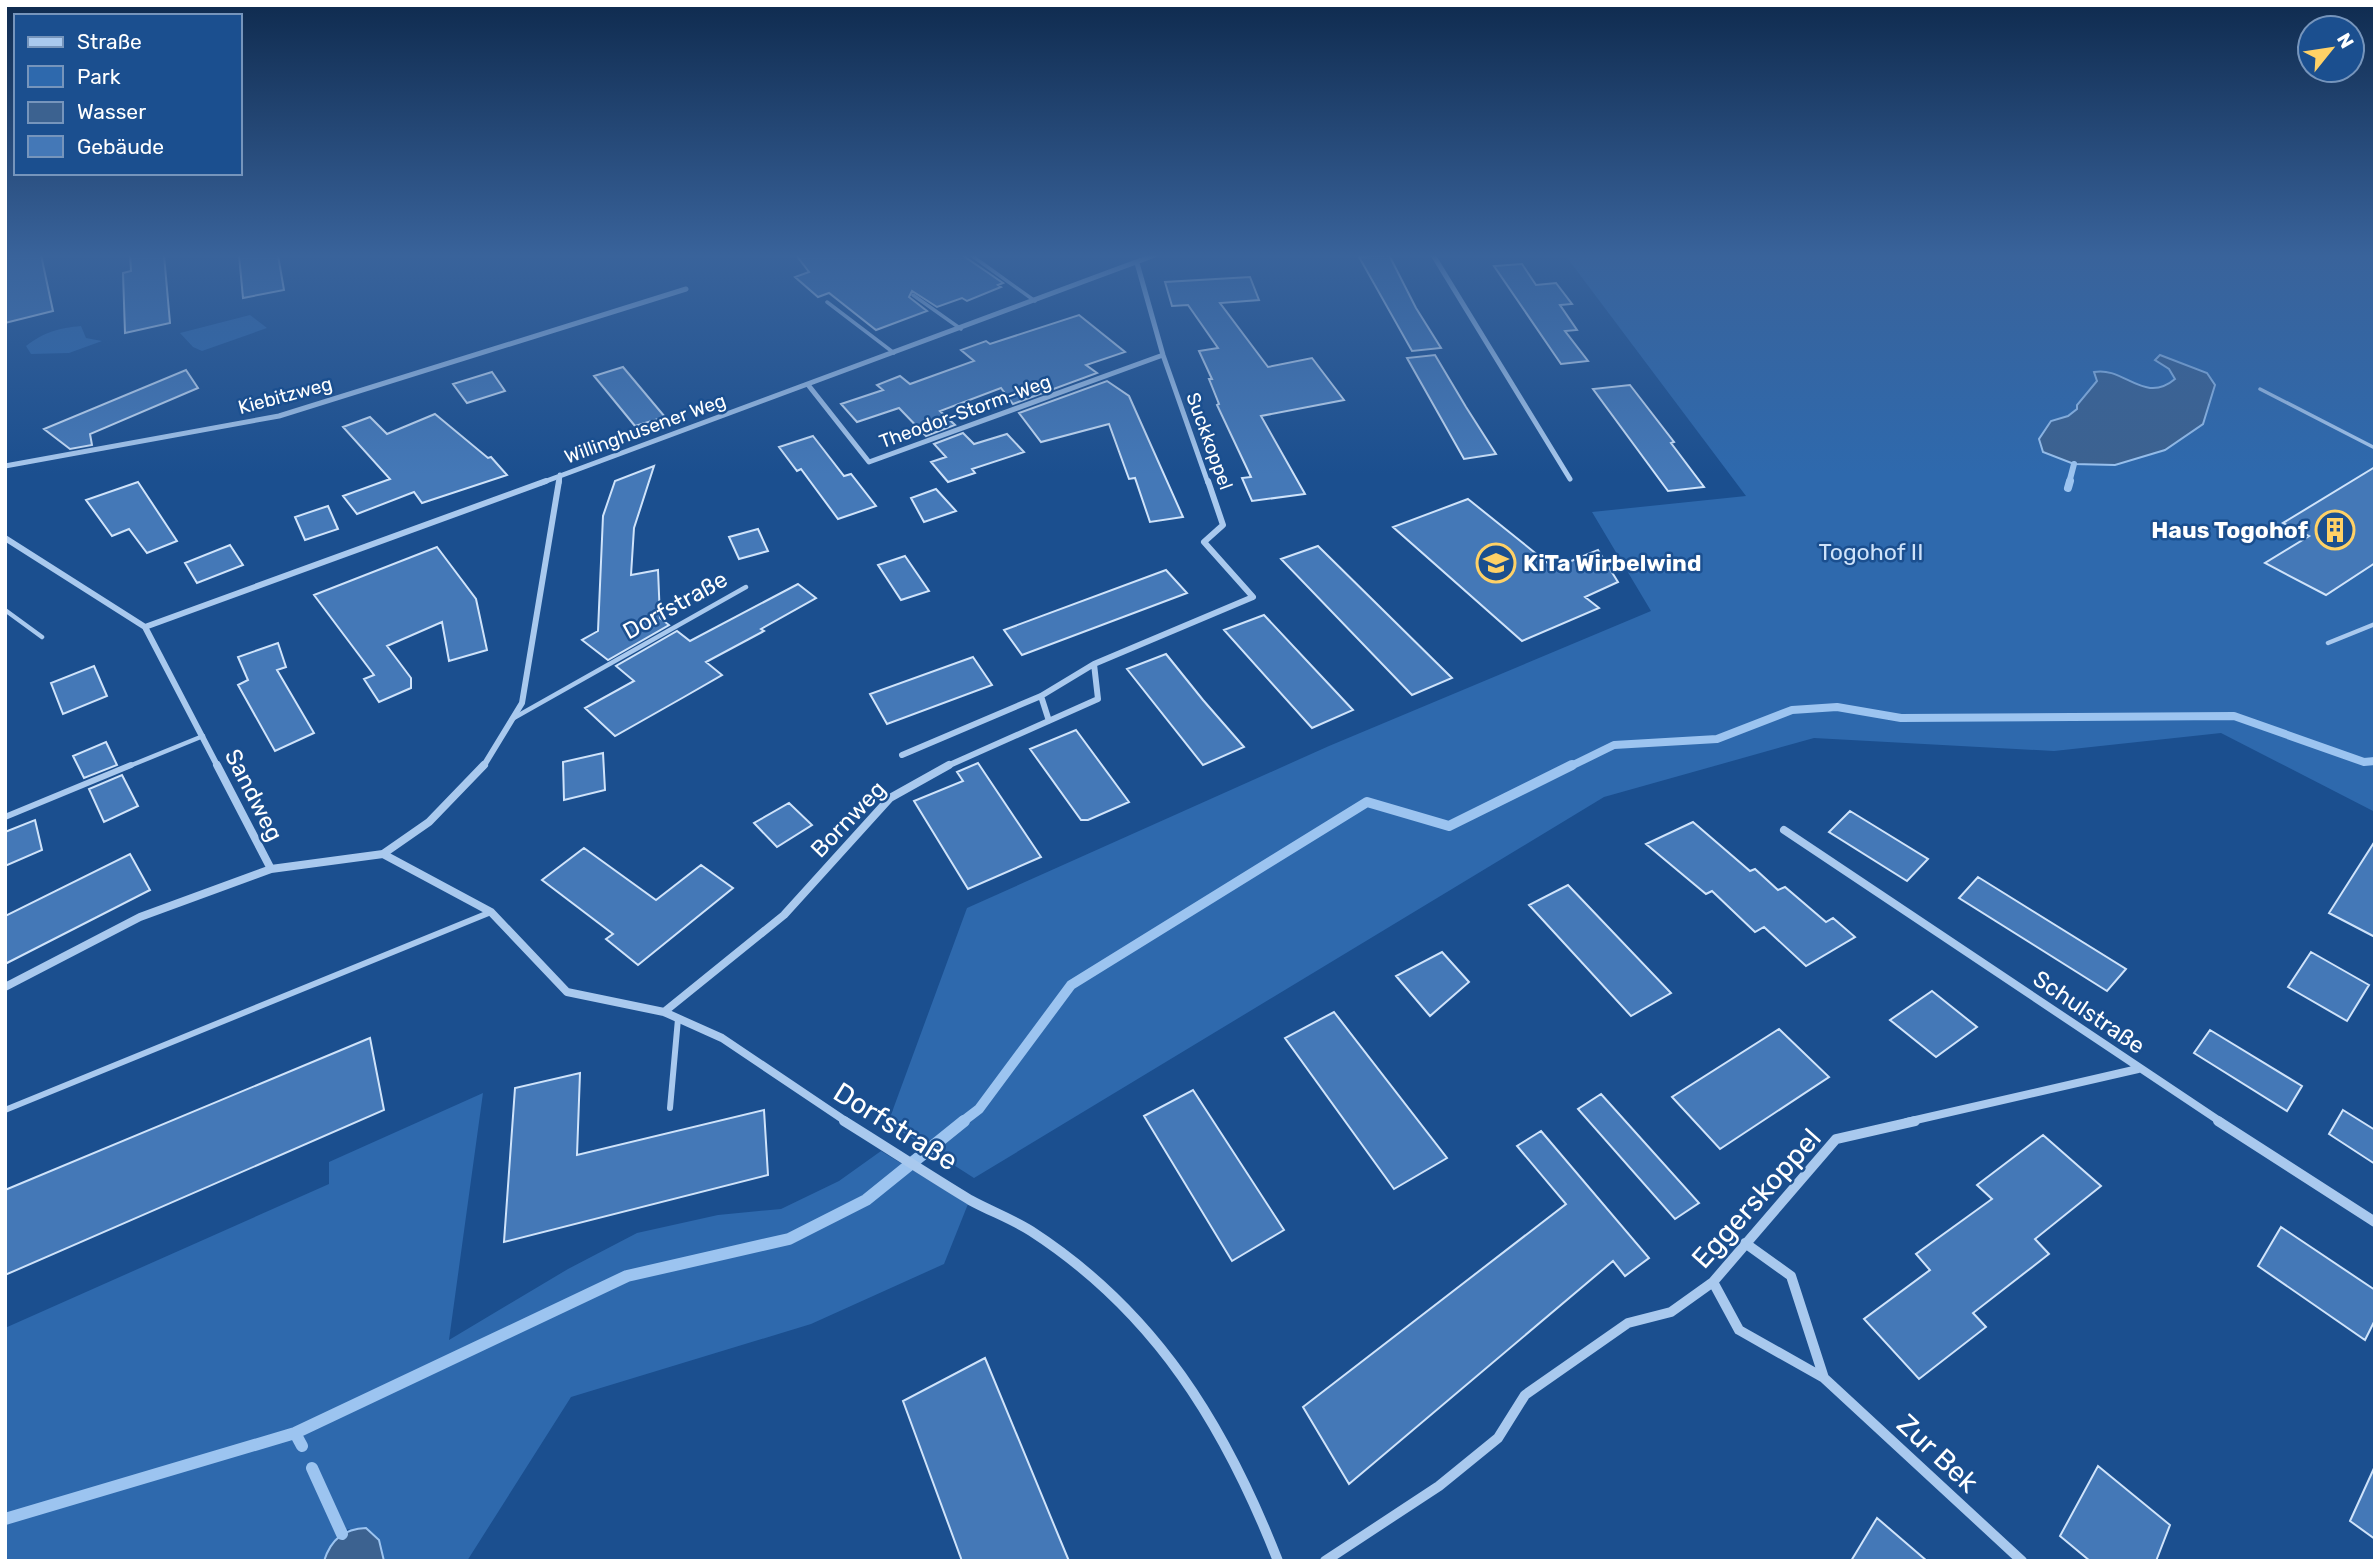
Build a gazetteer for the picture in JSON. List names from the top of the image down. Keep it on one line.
{"streets":{"street":["Kiebitzweg","Theodor-Storm-Weg","Willinghusener Weg","Suckkoppel","Dorfstraße","Sandweg","Bornweg","Schulstraße","Eggerskoppel","Zur Bek"]},"crossings":[["Theodor-Storm-Weg","Willinghusener Weg"],["Theodor-Storm-Weg","Suckkoppel"],["Willinghusener Weg","Sandweg"],["Suckkoppel","Bornweg"],["Dorfstraße","Bornweg"],["Schulstraße","Eggerskoppel"],["Eggerskoppel","Zur Bek"]],"parks":["Togohof II"],"places":{"building":["Haus Togohof"],"school or university":["KiTa Wirbelwind"]},"legend":["Straße","Park","Wasser","Gebäude"],"north":"top right"}
